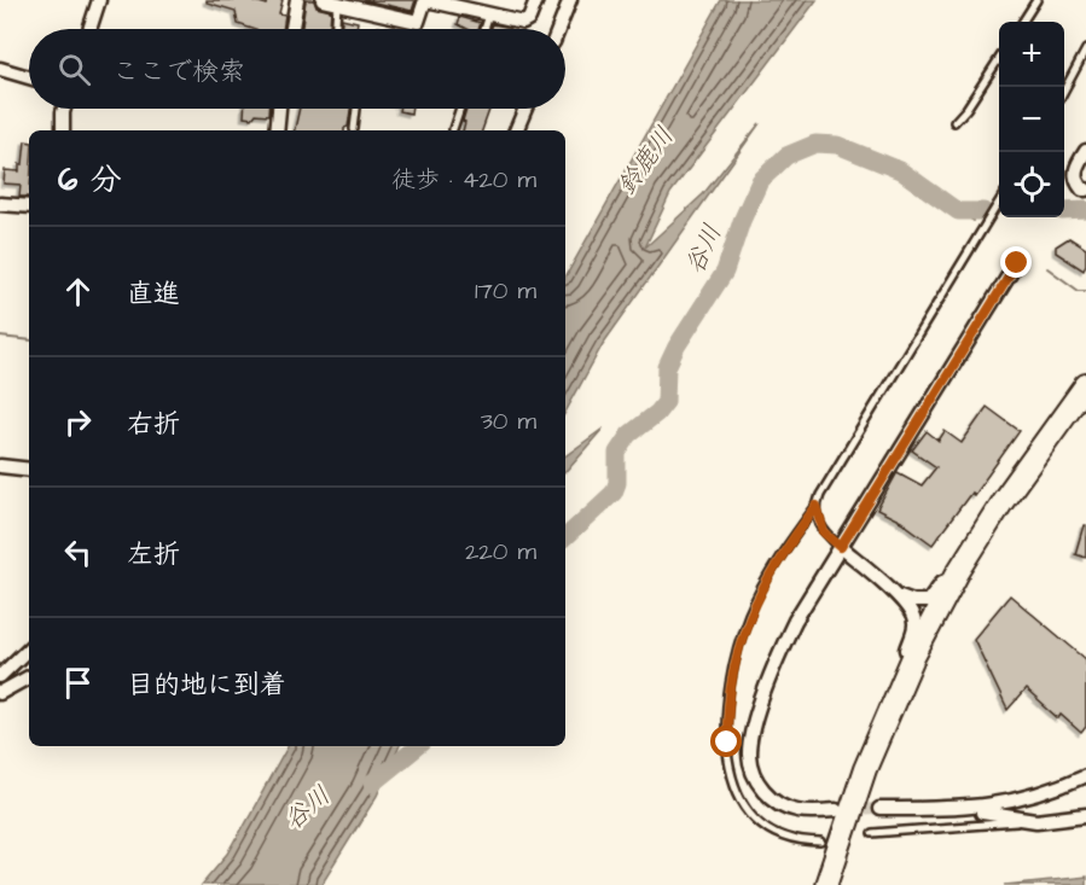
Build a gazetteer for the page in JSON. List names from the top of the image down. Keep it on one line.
{"water":["鈴鹿川","谷川"],"page":{"map_buttons":["+","−"],"search":"ここで検索","heading":["6 分","徒歩 · 420 m"],"list":[["直進","170 m"],["右折","30 m"],["左折","220 m"],"目的地に到着"]}}
